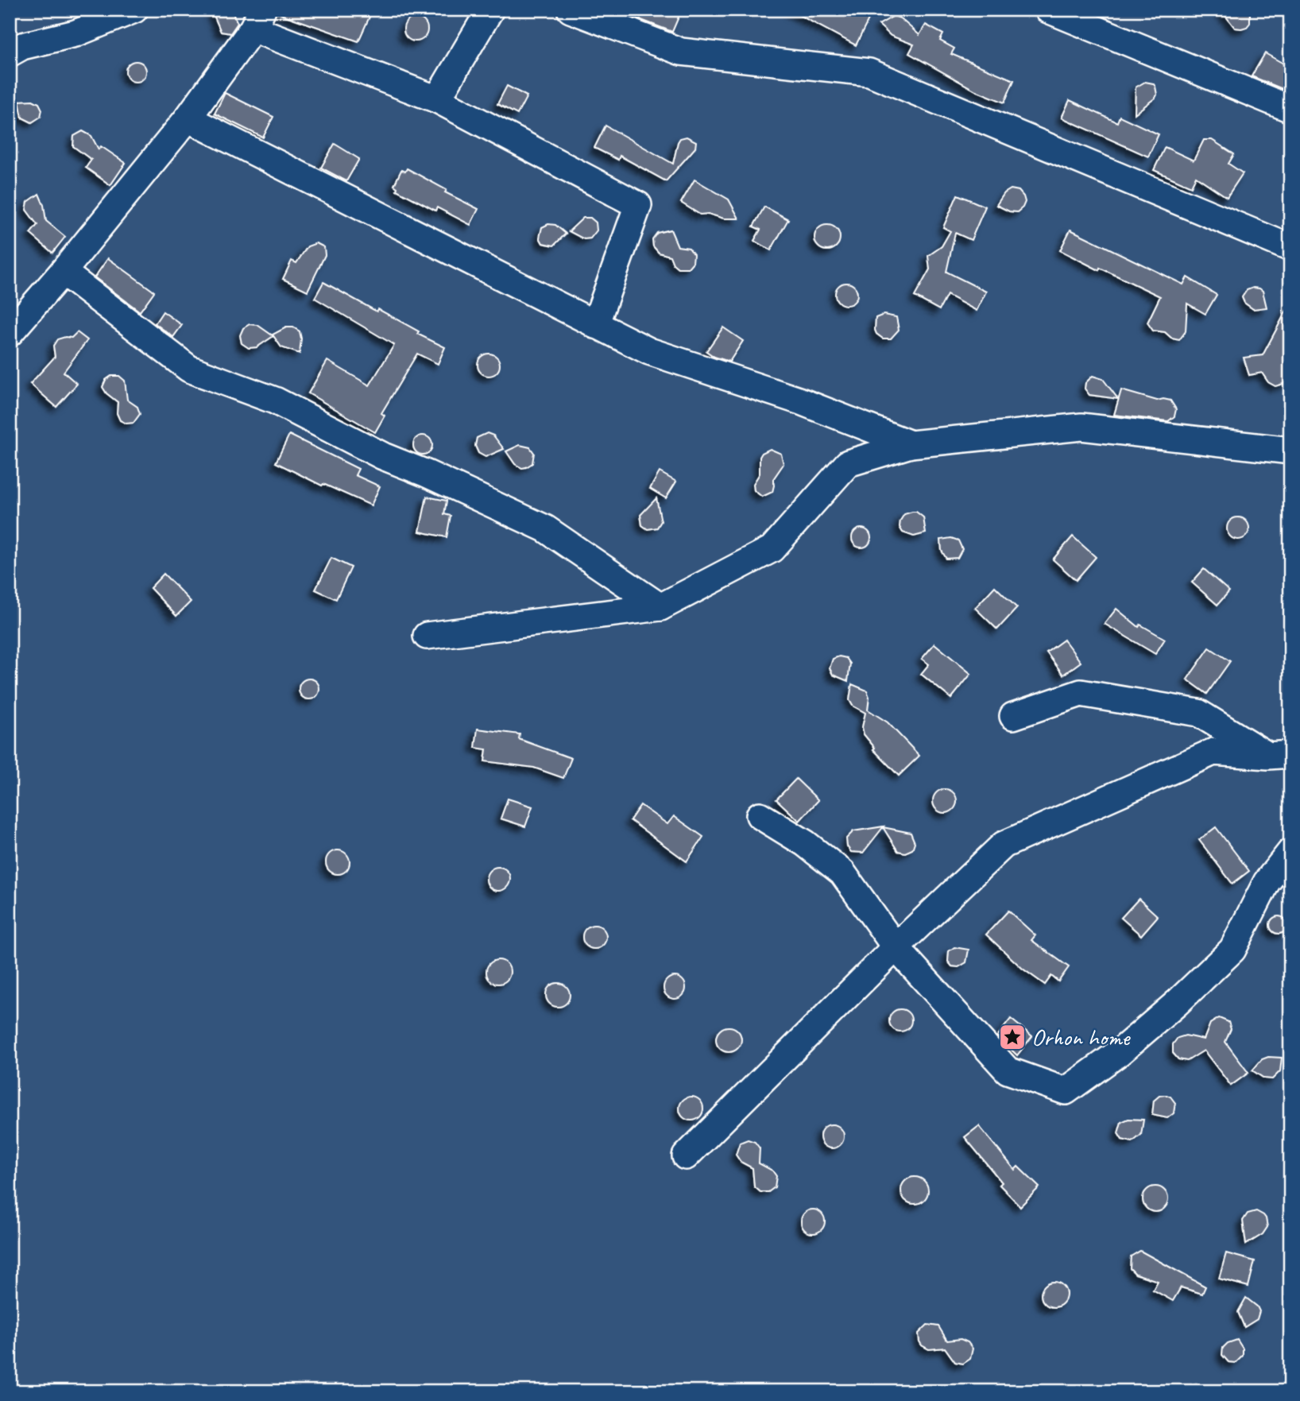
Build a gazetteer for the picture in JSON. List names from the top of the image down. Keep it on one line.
{"places":{"place":["Orhon home"]}}
